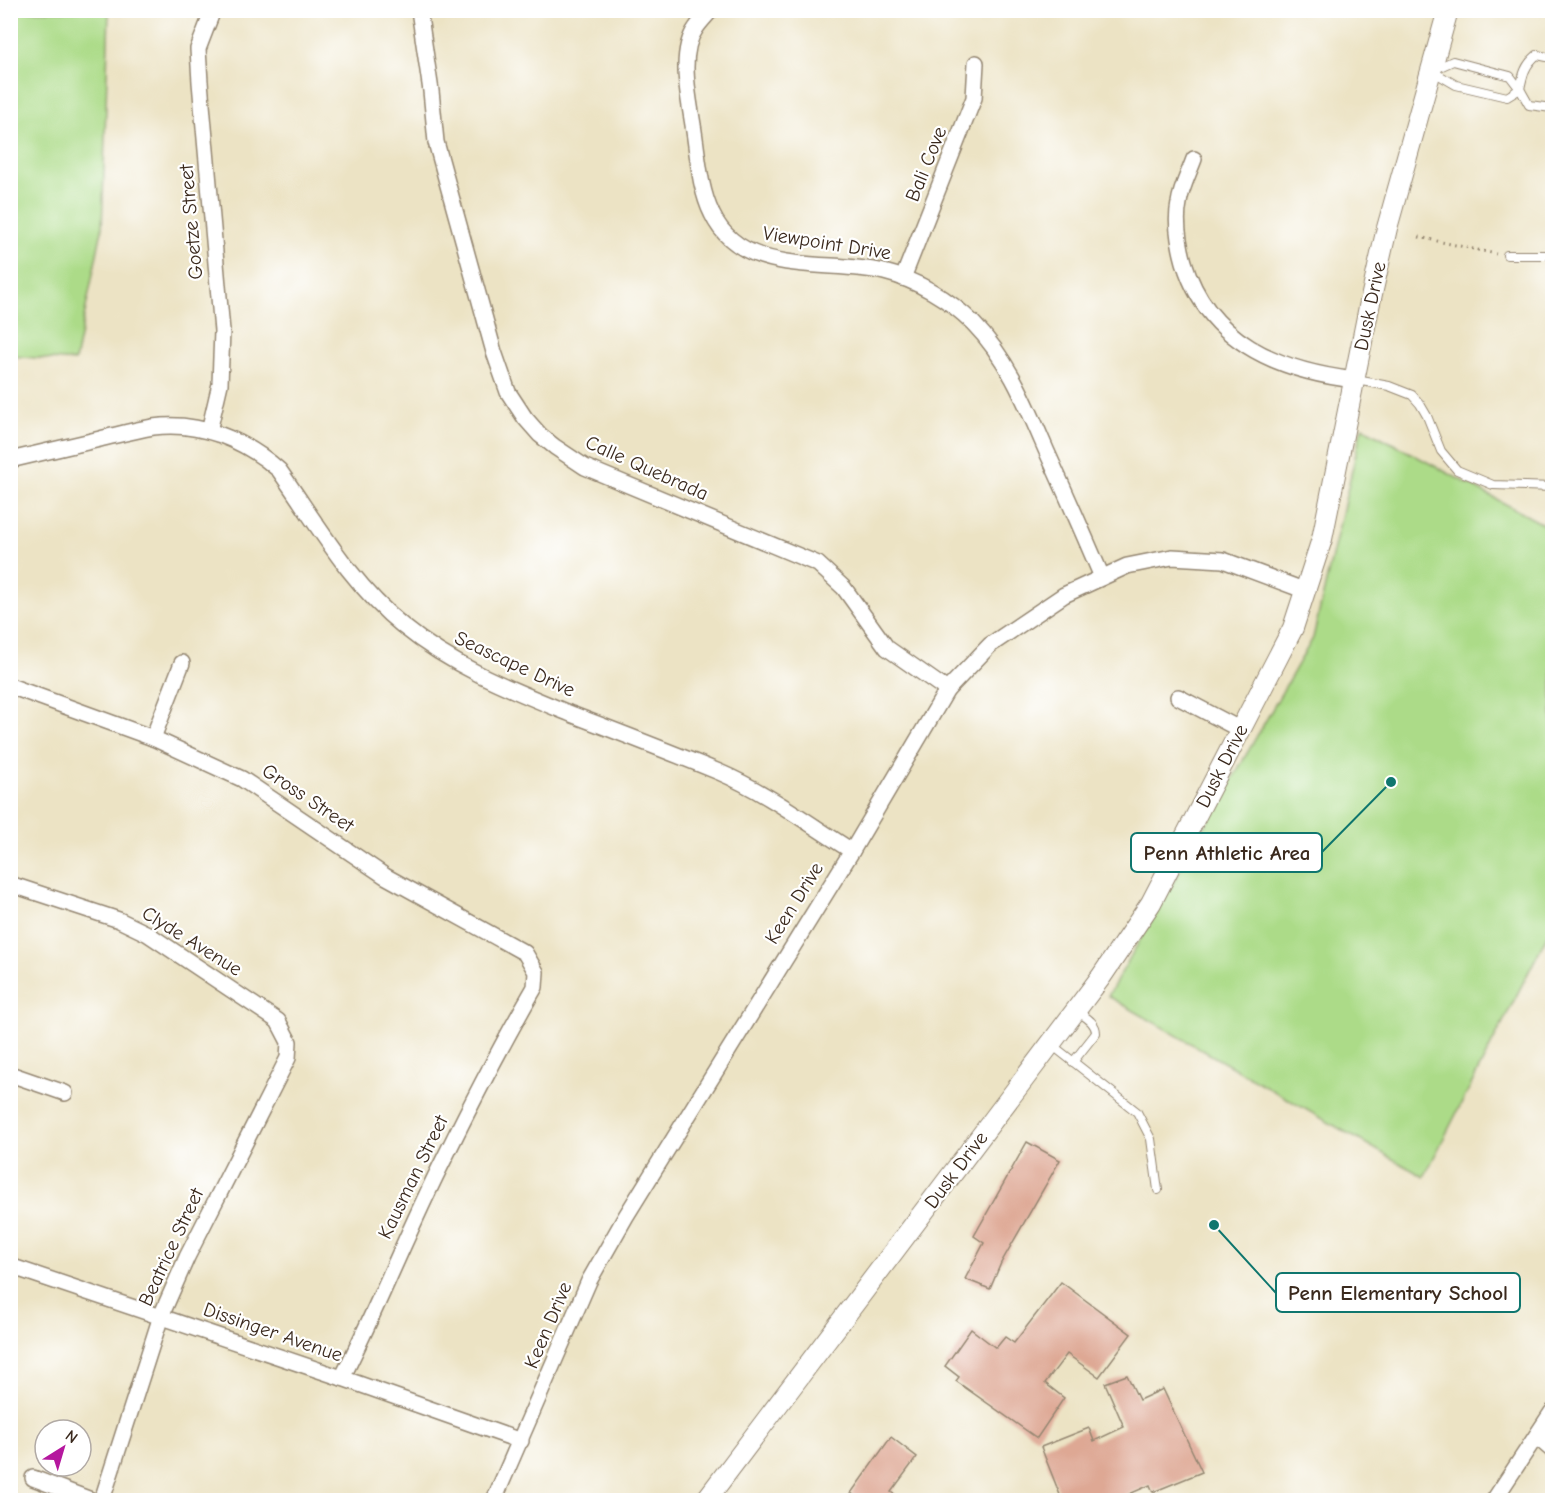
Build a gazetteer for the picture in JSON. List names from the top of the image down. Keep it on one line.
{"streets":{"street":["Bali Cove","Goetze Street","Viewpoint Drive","Dusk Drive","Calle Quebrada","Seascape Drive","Gross Street","Keen Drive","Clyde Avenue","Kausman Street","Beatrice Street","Dissinger Avenue"]},"crossings":[["Bali Cove","Viewpoint Drive"],["Goetze Street","Seascape Drive"],["Viewpoint Drive","Keen Drive"],["Dusk Drive","Keen Drive"],["Calle Quebrada","Keen Drive"],["Seascape Drive","Keen Drive"],["Gross Street","Kausman Street"],["Keen Drive","Dissinger Avenue"],["Clyde Avenue","Beatrice Street"],["Kausman Street","Dissinger Avenue"],["Beatrice Street","Dissinger Avenue"]],"places":["Penn Athletic Area","Penn Elementary School"],"north":"top right"}
